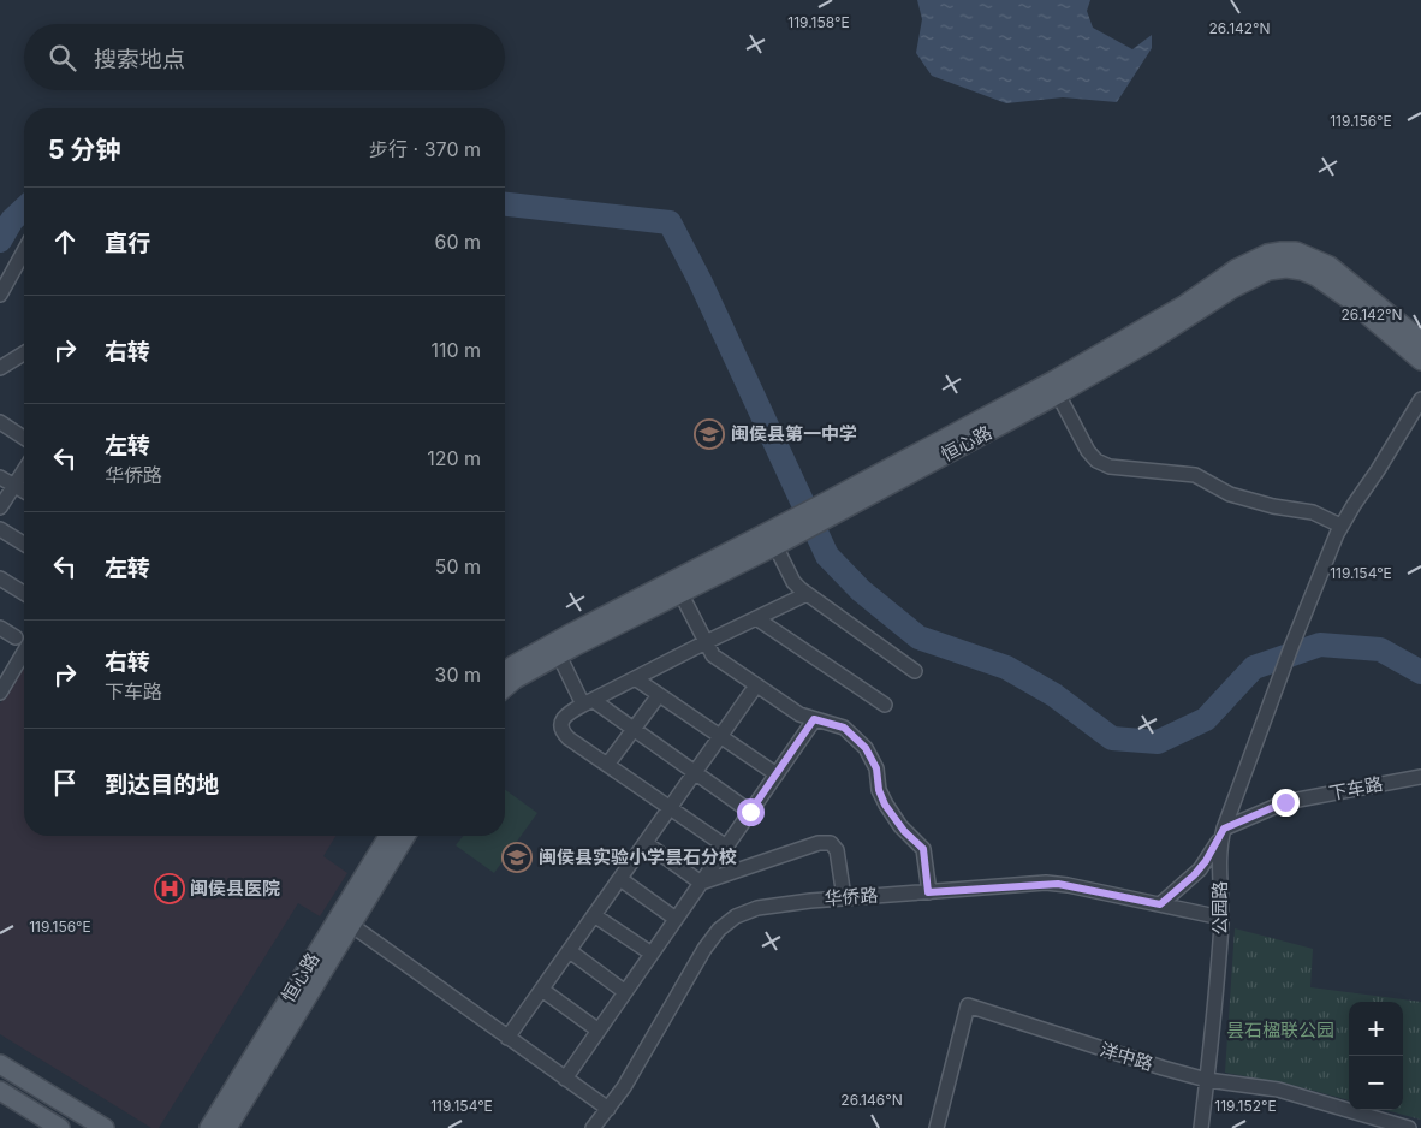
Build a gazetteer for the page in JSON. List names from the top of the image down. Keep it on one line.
{"streets":{"main road":["恒心路"],"street":["下车路","华侨路","公园路","洋中路"]},"crossings":[["下车路","公园路"],["华侨路","公园路"],["公园路","洋中路"]],"parks":["昙石楹联公园"],"places":{"school or university":["闽侯县第一中学","闽侯县实验小学昙石分校"],"hospital":["闽侯县医院"]},"page":{"search":"搜索地点","heading":["5 分钟","步行 · 370 m"],"list":[["直行","60 m"],["右转","110 m"],["左转","华侨路","120 m"],["左转","50 m"],["右转","下车路","30 m"],"到达目的地"],"map_buttons":["+","−"]},"coordinates":["119.158°E","26.142°N","119.156°E","119.154°E","26.146°N","119.152°E"]}
